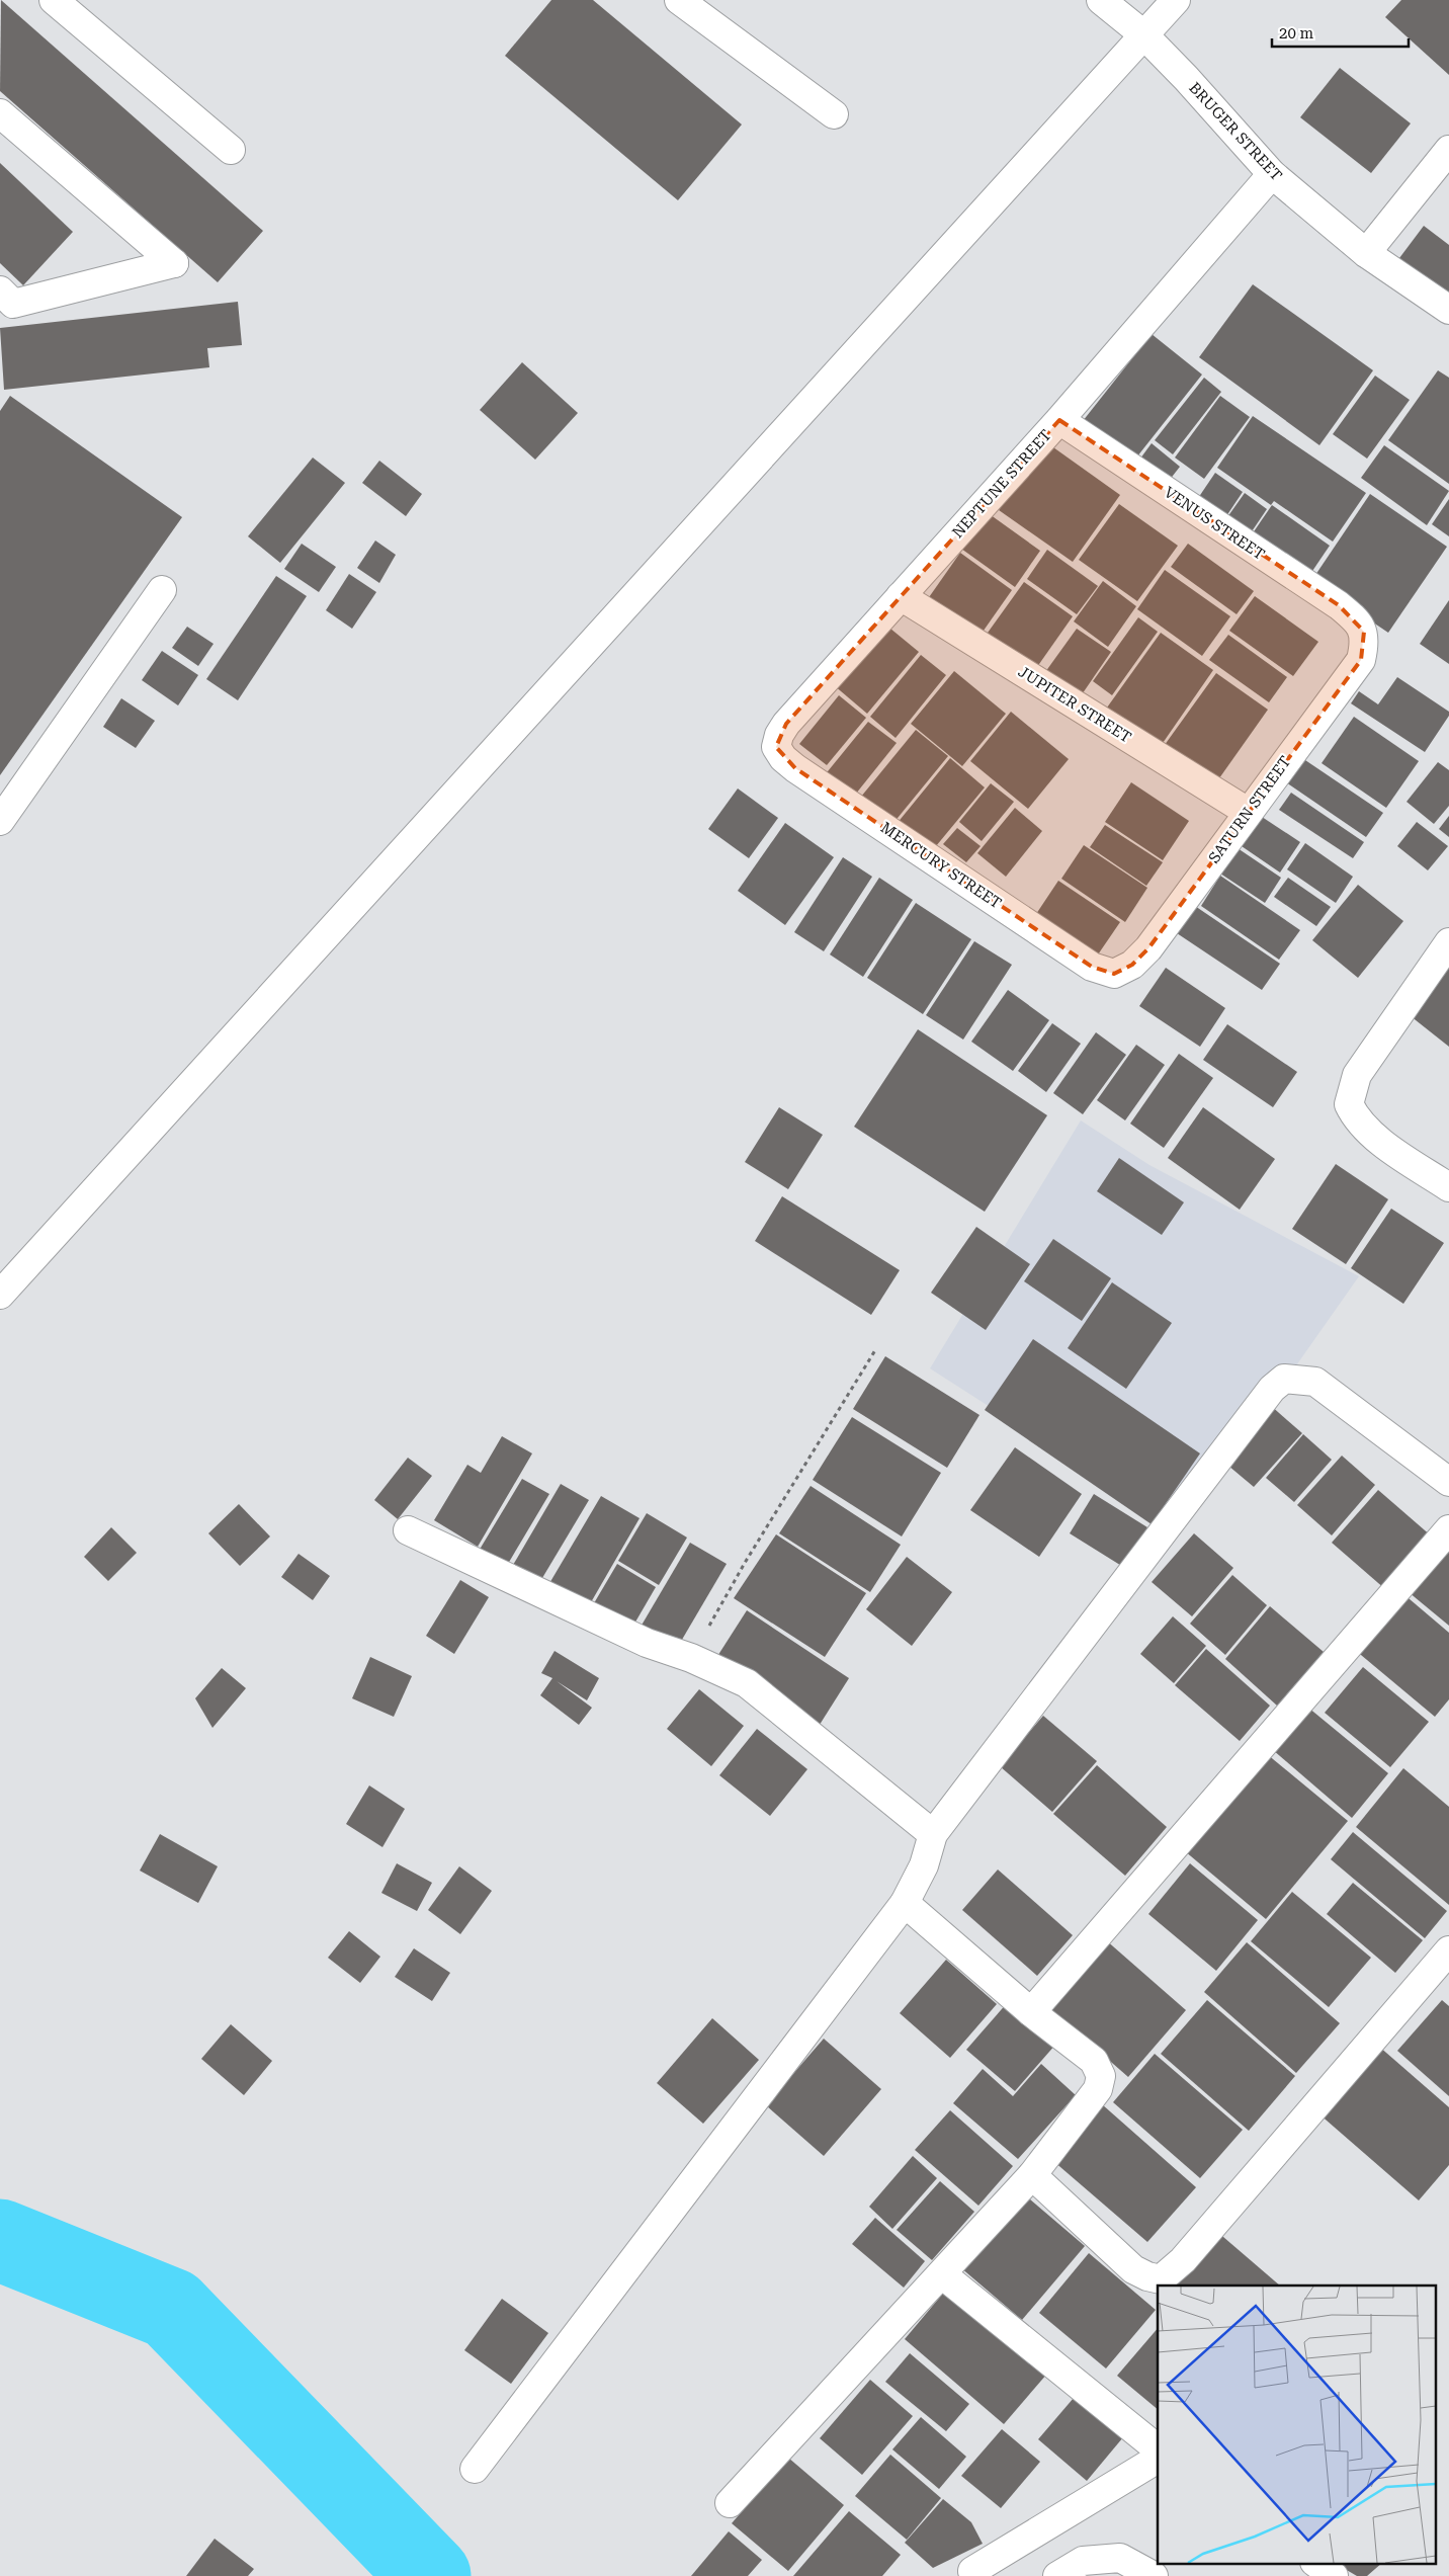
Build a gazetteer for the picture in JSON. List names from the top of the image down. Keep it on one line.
{"streets":{"street":["BRUGER STREET","NEPTUNE STREET","VENUS STREET","JUPITER STREET","SATURN STREET","MERCURY STREET"]},"crossings":[["BRUGER STREET","NEPTUNE STREET"],["NEPTUNE STREET","VENUS STREET"],["NEPTUNE STREET","JUPITER STREET"],["NEPTUNE STREET","MERCURY STREET"],["VENUS STREET","SATURN STREET"],["JUPITER STREET","SATURN STREET"],["SATURN STREET","MERCURY STREET"]],"scale_bar":"20 m"}
